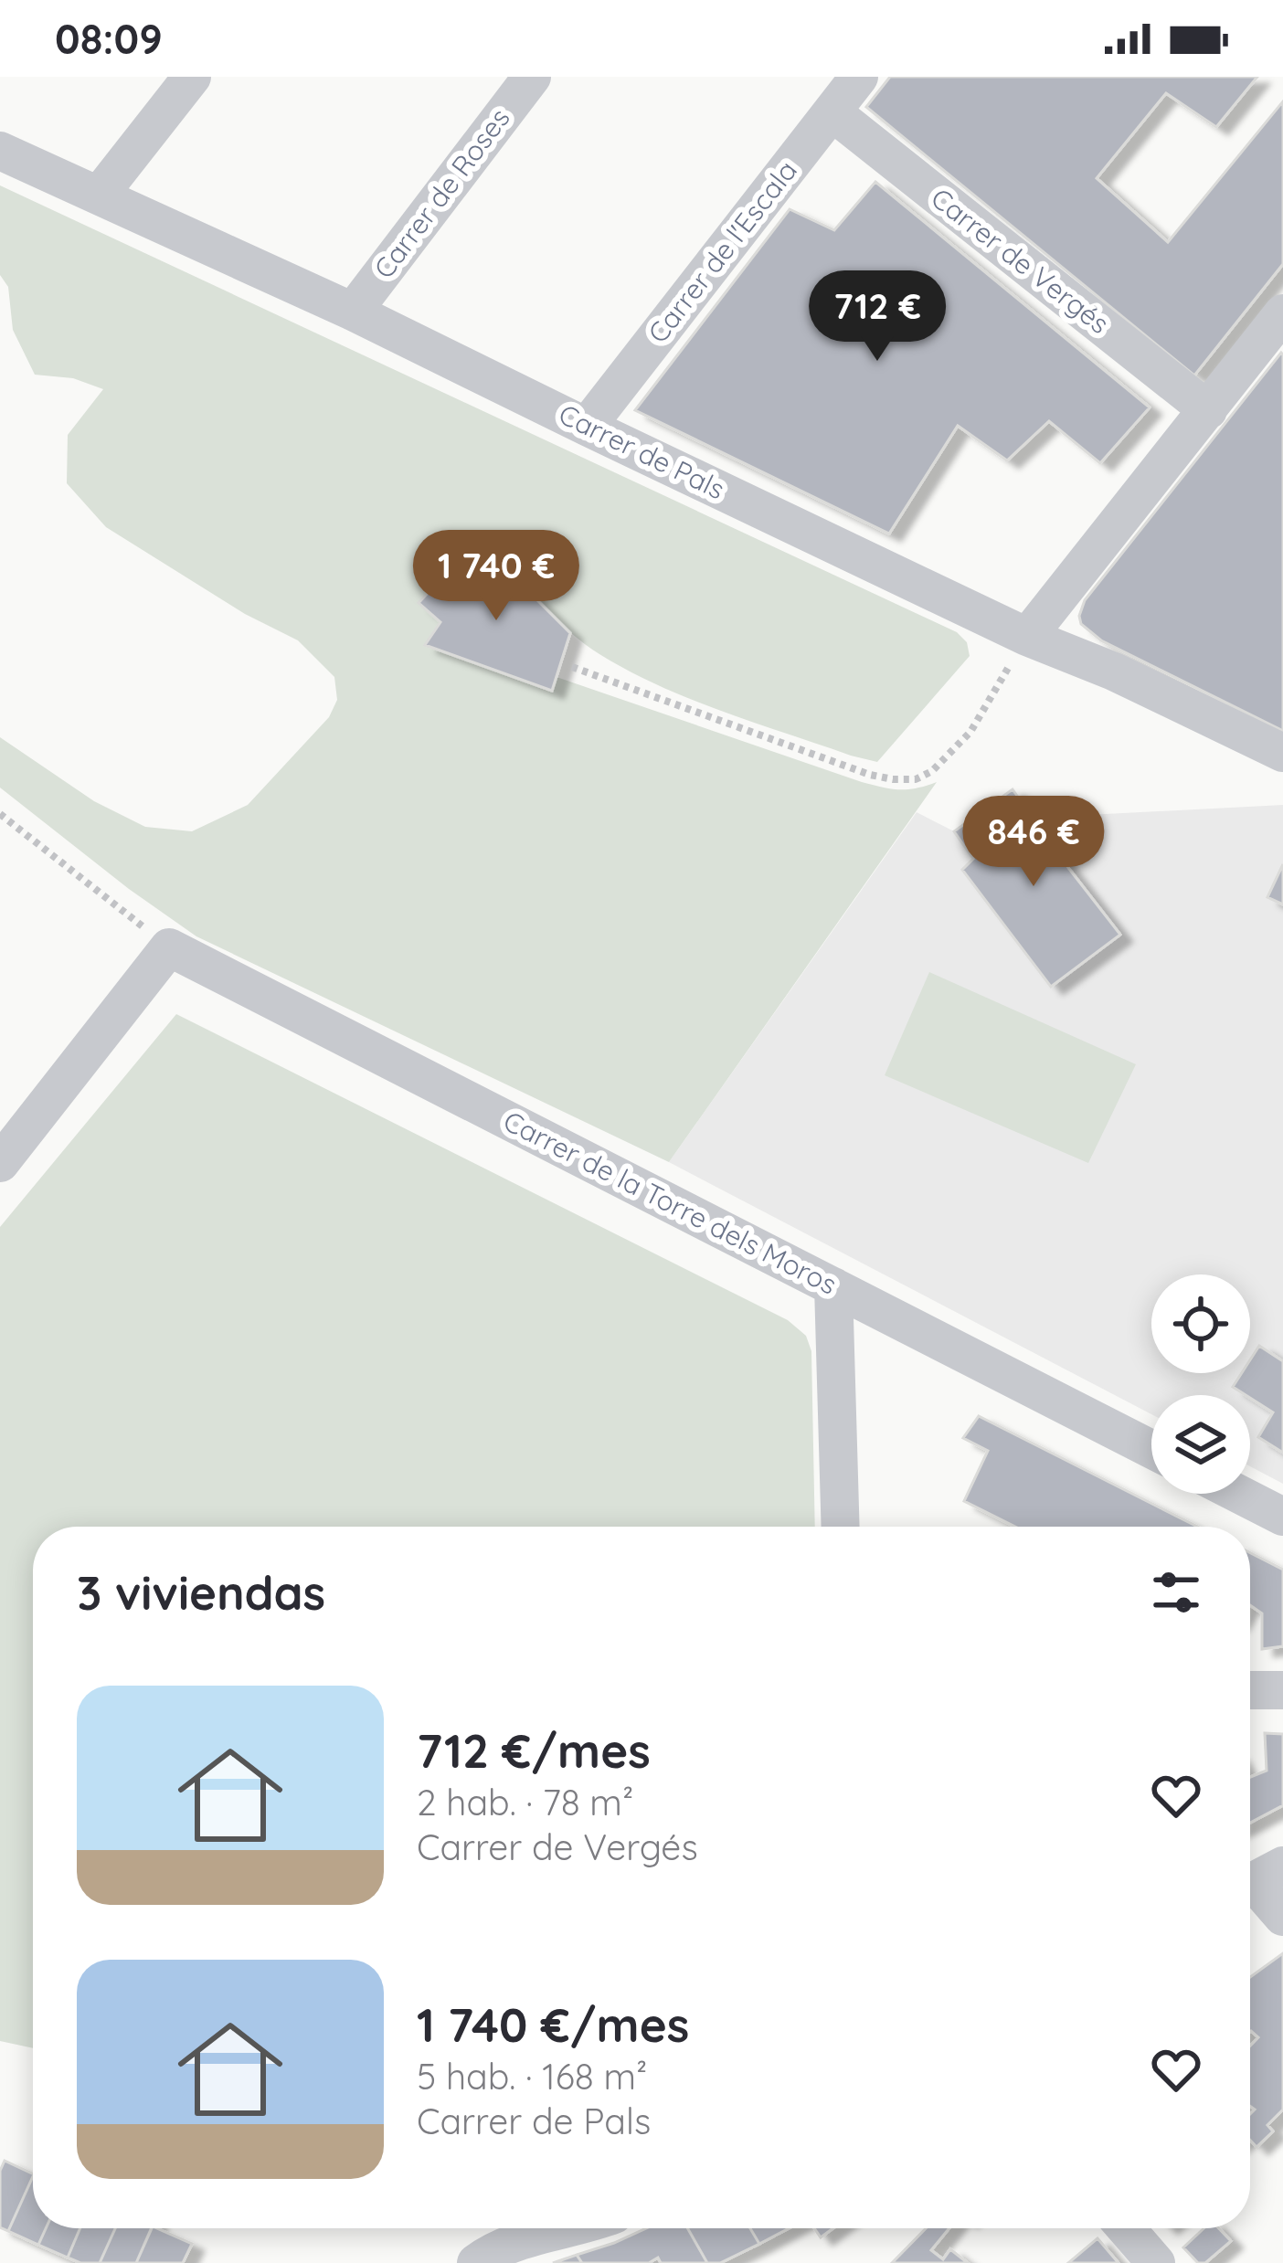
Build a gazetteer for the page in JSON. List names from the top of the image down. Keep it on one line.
{"streets":{"street":["Carrer de Roses","Carrer de l'Escala","Carrer de Vergés","Carrer de Pals","Carrer de la Torre dels Moros"]},"crossings":[["Carrer de Roses","Carrer de Pals"],["Carrer de l'Escala","Carrer de Vergés"],["Carrer de l'Escala","Carrer de Pals"]],"page":{"status":"08:09","price":["712 €","1 740 €","846 €"],"heading":"3 viviendas","list":[{"name":"712 €/mes","note":"2 hab. · 78 m² · Carrer de Vergés"},{"name":"1 740 €/mes","note":"5 hab. · 168 m² · Carrer de Pals"}]}}
